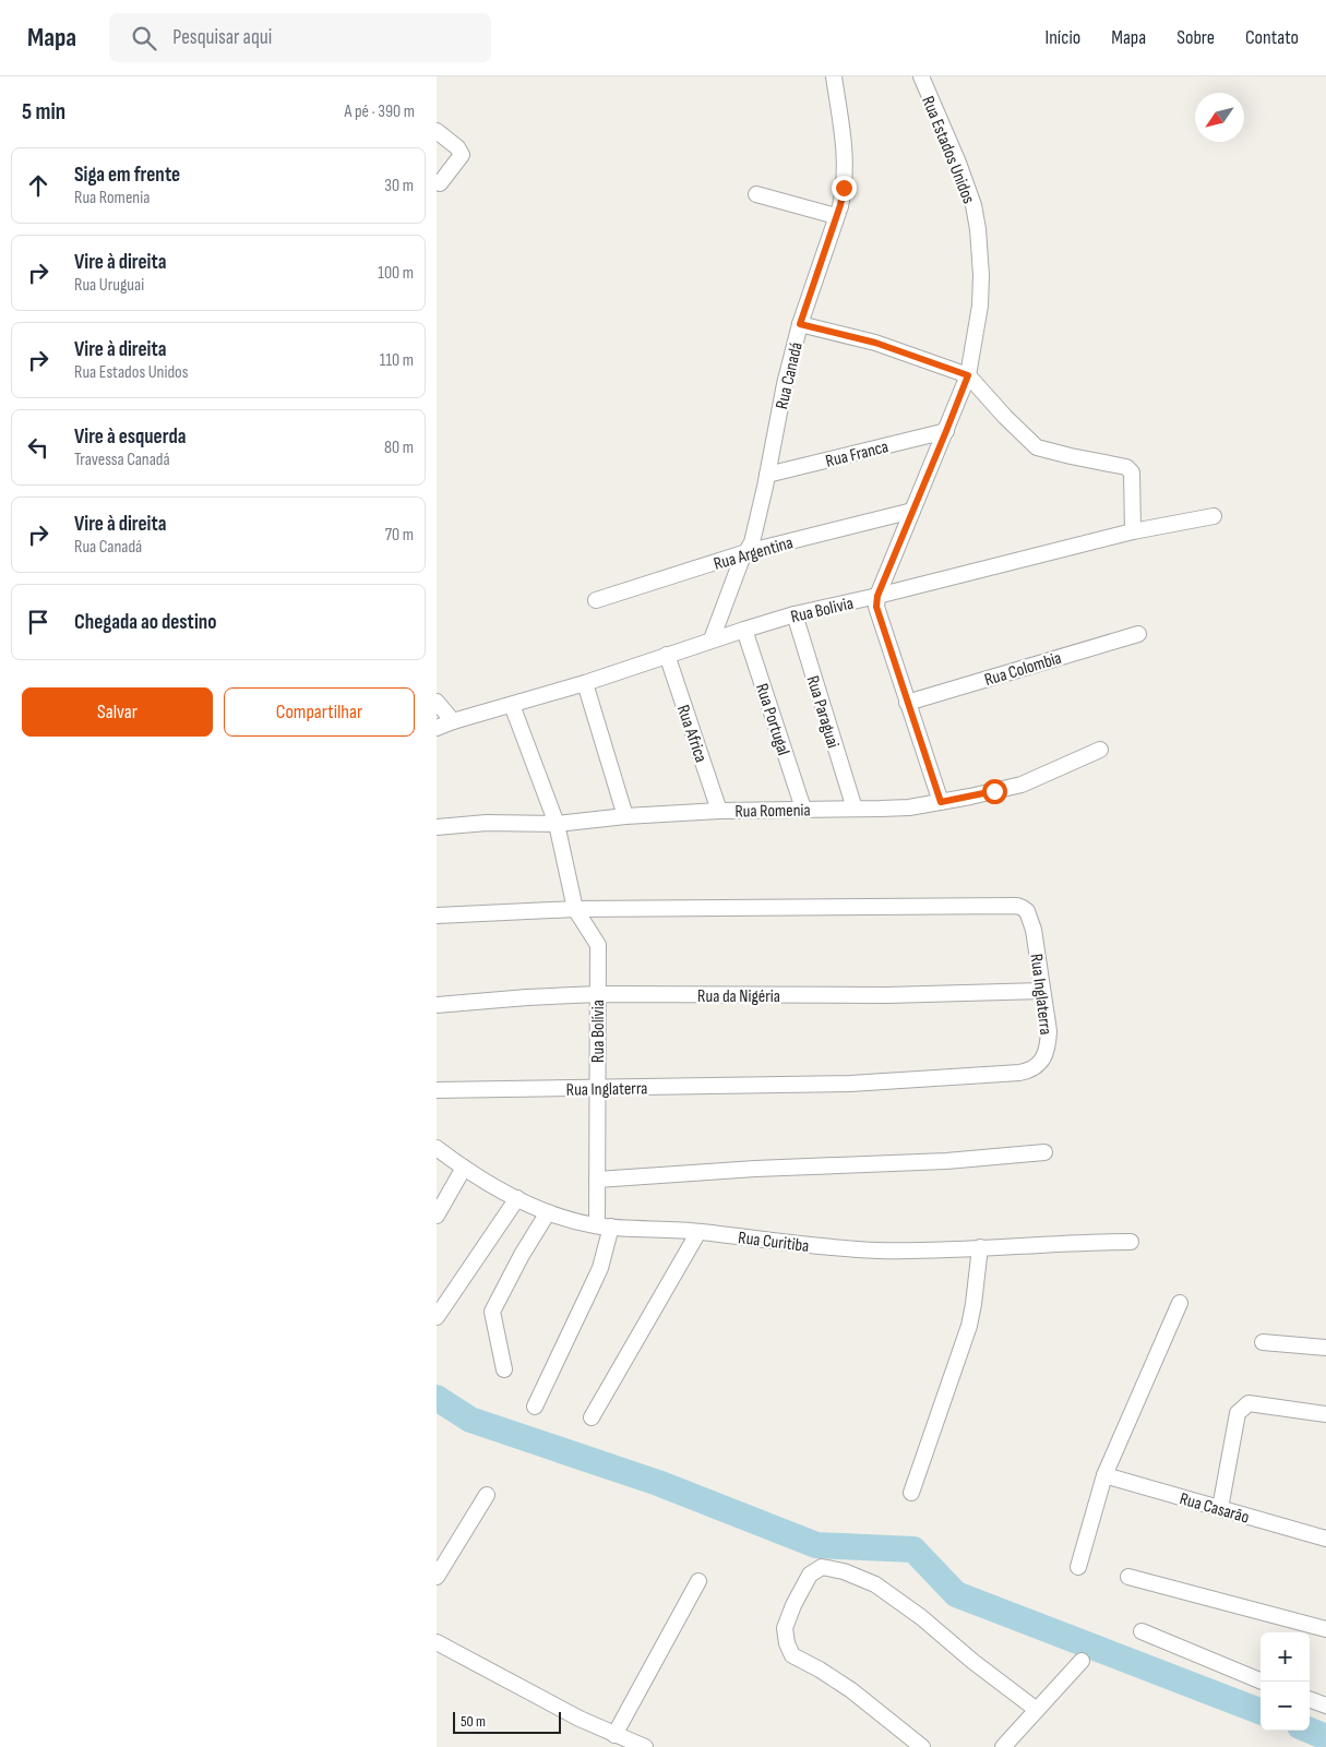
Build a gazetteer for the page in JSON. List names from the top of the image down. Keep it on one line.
{"streets":{"street":["Rua Estados Unidos","Rua Canadá","Rua Franca","Rua Argentina","Rua Bolivia","Rua Colombia","Rua Paraguai","Rua Portugal","Rua Africa","Rua Romenia","Rua Inglaterra","Rua da Nigéria","Rua Bolívia","Rua Curitiba","Rua Casarão"]},"crossings":[["Rua Estados Unidos","Rua Franca"],["Rua Estados Unidos","Rua Argentina"],["Rua Estados Unidos","Rua Bolivia"],["Rua Canadá","Rua Franca"],["Rua Canadá","Rua Argentina"],["Rua Canadá","Rua Bolivia"],["Rua Bolivia","Rua Paraguai"],["Rua Bolivia","Rua Portugal"],["Rua Bolivia","Rua Africa"],["Rua Paraguai","Rua Romenia"],["Rua Portugal","Rua Romenia"],["Rua Africa","Rua Romenia"],["Rua Inglaterra","Rua da Nigéria"],["Rua Inglaterra","Rua Bolívia"],["Rua da Nigéria","Rua Bolívia"],["Rua Bolívia","Rua Curitiba"]],"scale_bar":"50 m","north":"bottom left","page":{"header":"Mapa","search":"Pesquisar aqui","nav":["Início","Mapa","Sobre","Contato"],"heading":["5 min","A pé · 390 m"],"list":[["Siga em frente","Rua Romenia","30 m"],["Vire à direita","Rua Uruguai","100 m"],["Vire à direita","Rua Estados Unidos","110 m"],["Vire à esquerda","Travessa Canadá","80 m"],["Vire à direita","Rua Canadá","70 m"],"Chegada ao destino"],"buttons":["Salvar","Compartilhar"],"map_buttons":["+","−"],"scale":"50 m"}}
